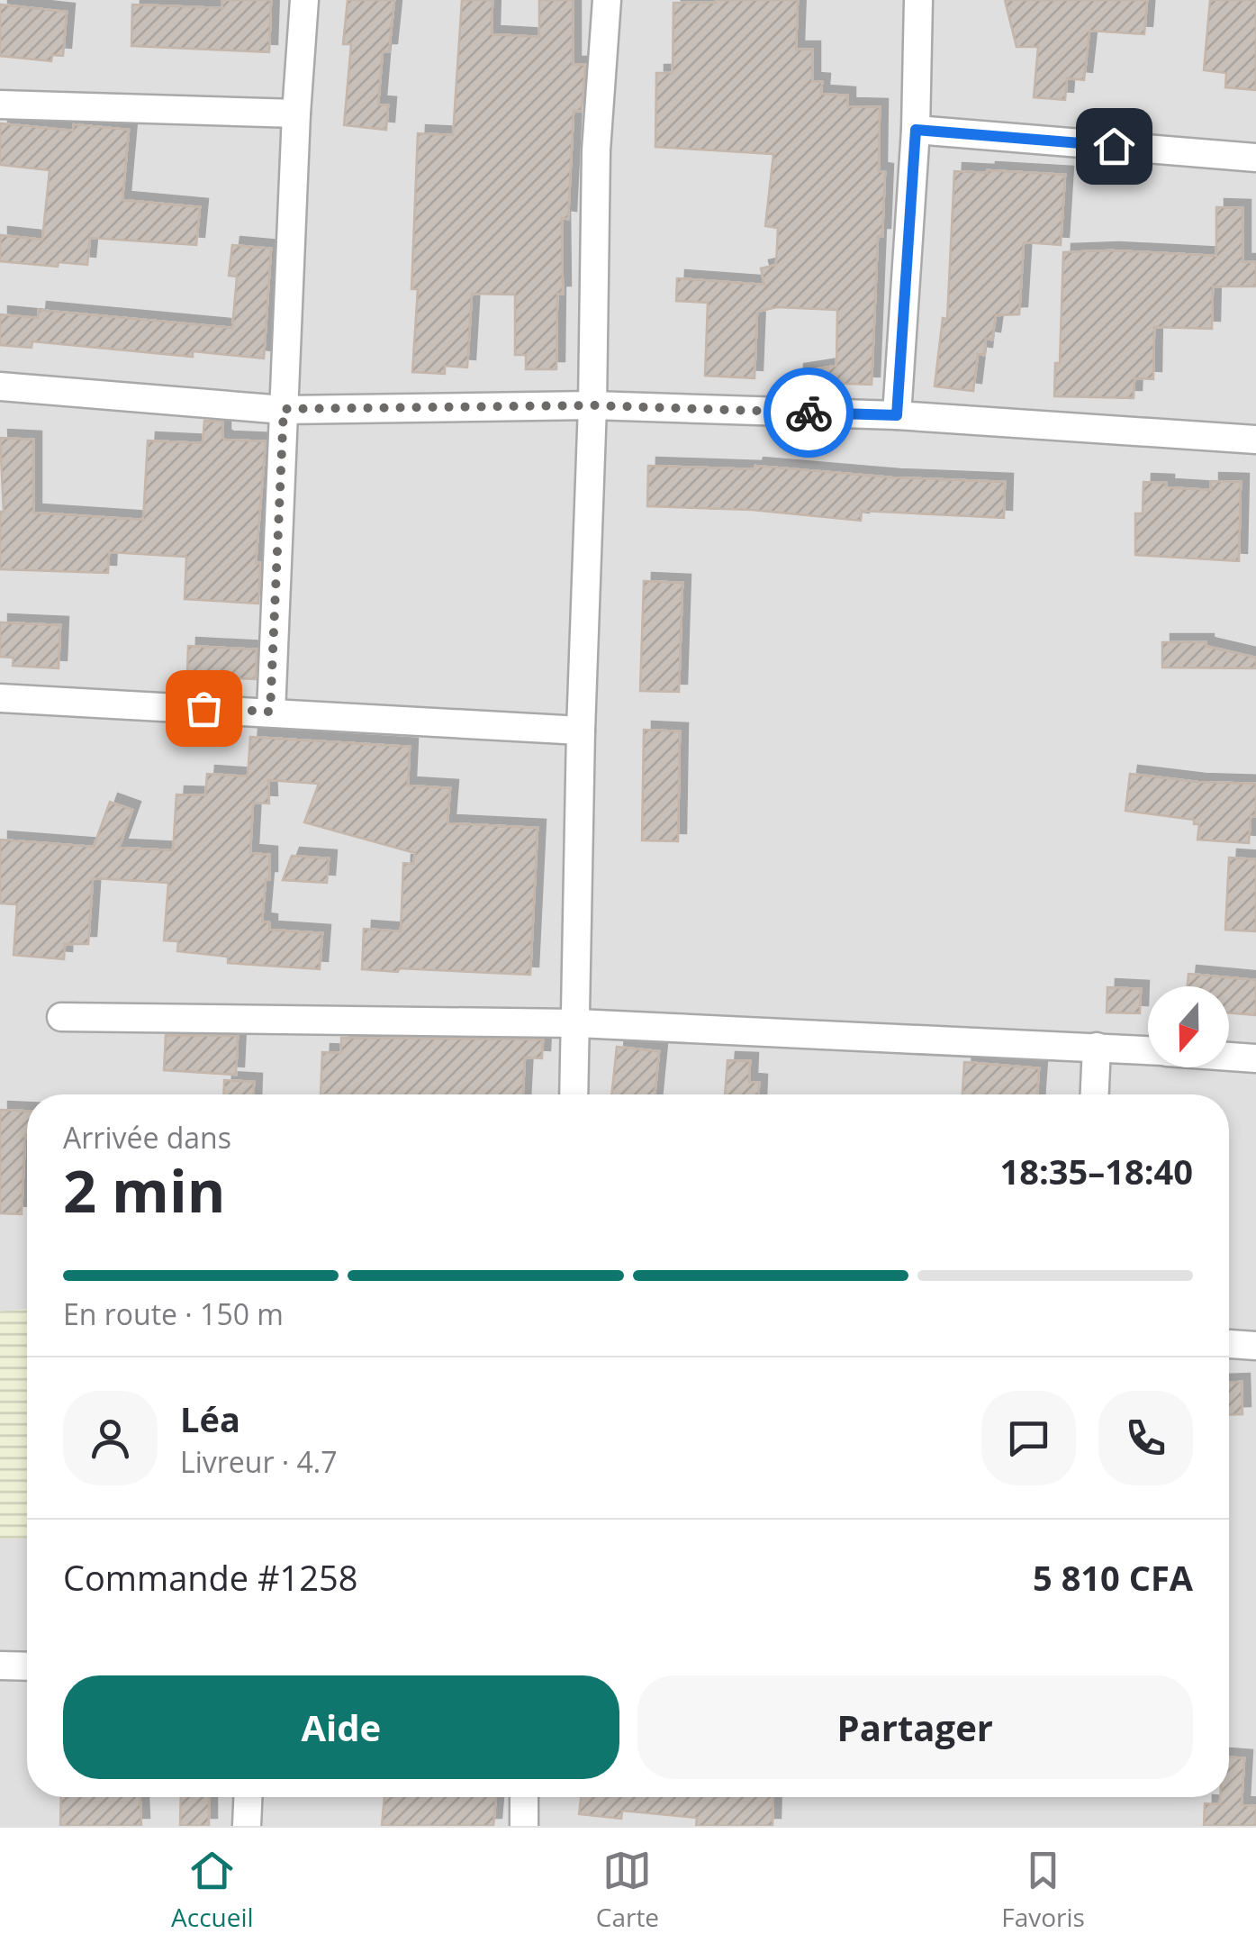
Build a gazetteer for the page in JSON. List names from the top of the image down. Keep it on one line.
{"north":"bottom","page":{"heading":["2 min","Arrivée dans","18:35–18:40"],"panel":["Léa","Livreur · 4.7","Commande #1258","5 810 CFA"],"bar":"En route · 150 m","buttons":["Aide","Partager"],"tabs":["Accueil","Carte","Favoris"]}}
